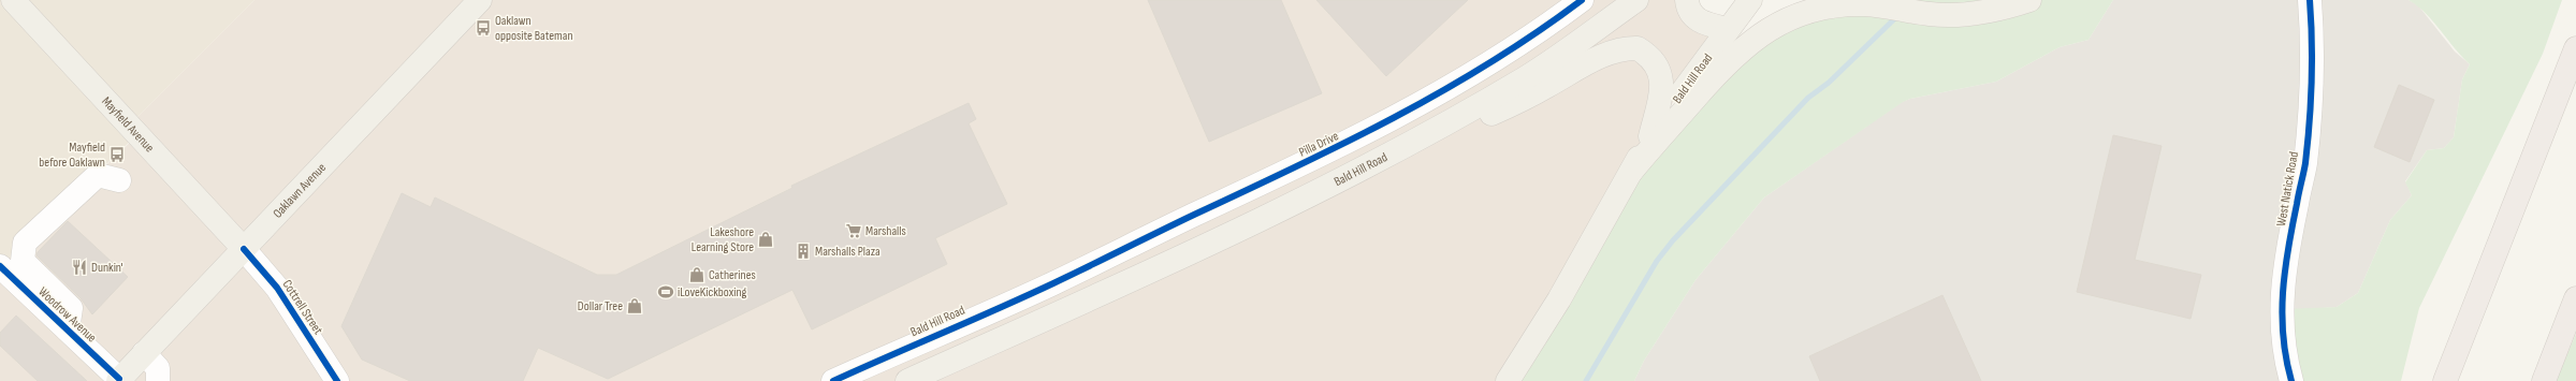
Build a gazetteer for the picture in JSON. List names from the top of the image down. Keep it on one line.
{"streets":{"main road":["Bald Hill Road","Mayfield Avenue","Oaklawn Avenue"],"street":["Pilla Drive","West Natick Road","Cottrell Street","Woodrow Avenue"]},"crossings":[["Bald Hill Road","Pilla Drive"],["Mayfield Avenue","Oaklawn Avenue"],["Mayfield Avenue","Cottrell Street"],["Oaklawn Avenue","Cottrell Street"],["Oaklawn Avenue","Woodrow Avenue"]],"places":{"bus stop":["Oaklawn opposite Bateman","Mayfield before Oaklawn"],"supermarket":["Marshalls"],"shop":["Lakeshore Learning Store","Catherines","Dollar Tree"],"building":["Marshalls Plaza"],"restaurant":["Dunkin'"],"sports":["iLoveKickboxing"]}}
